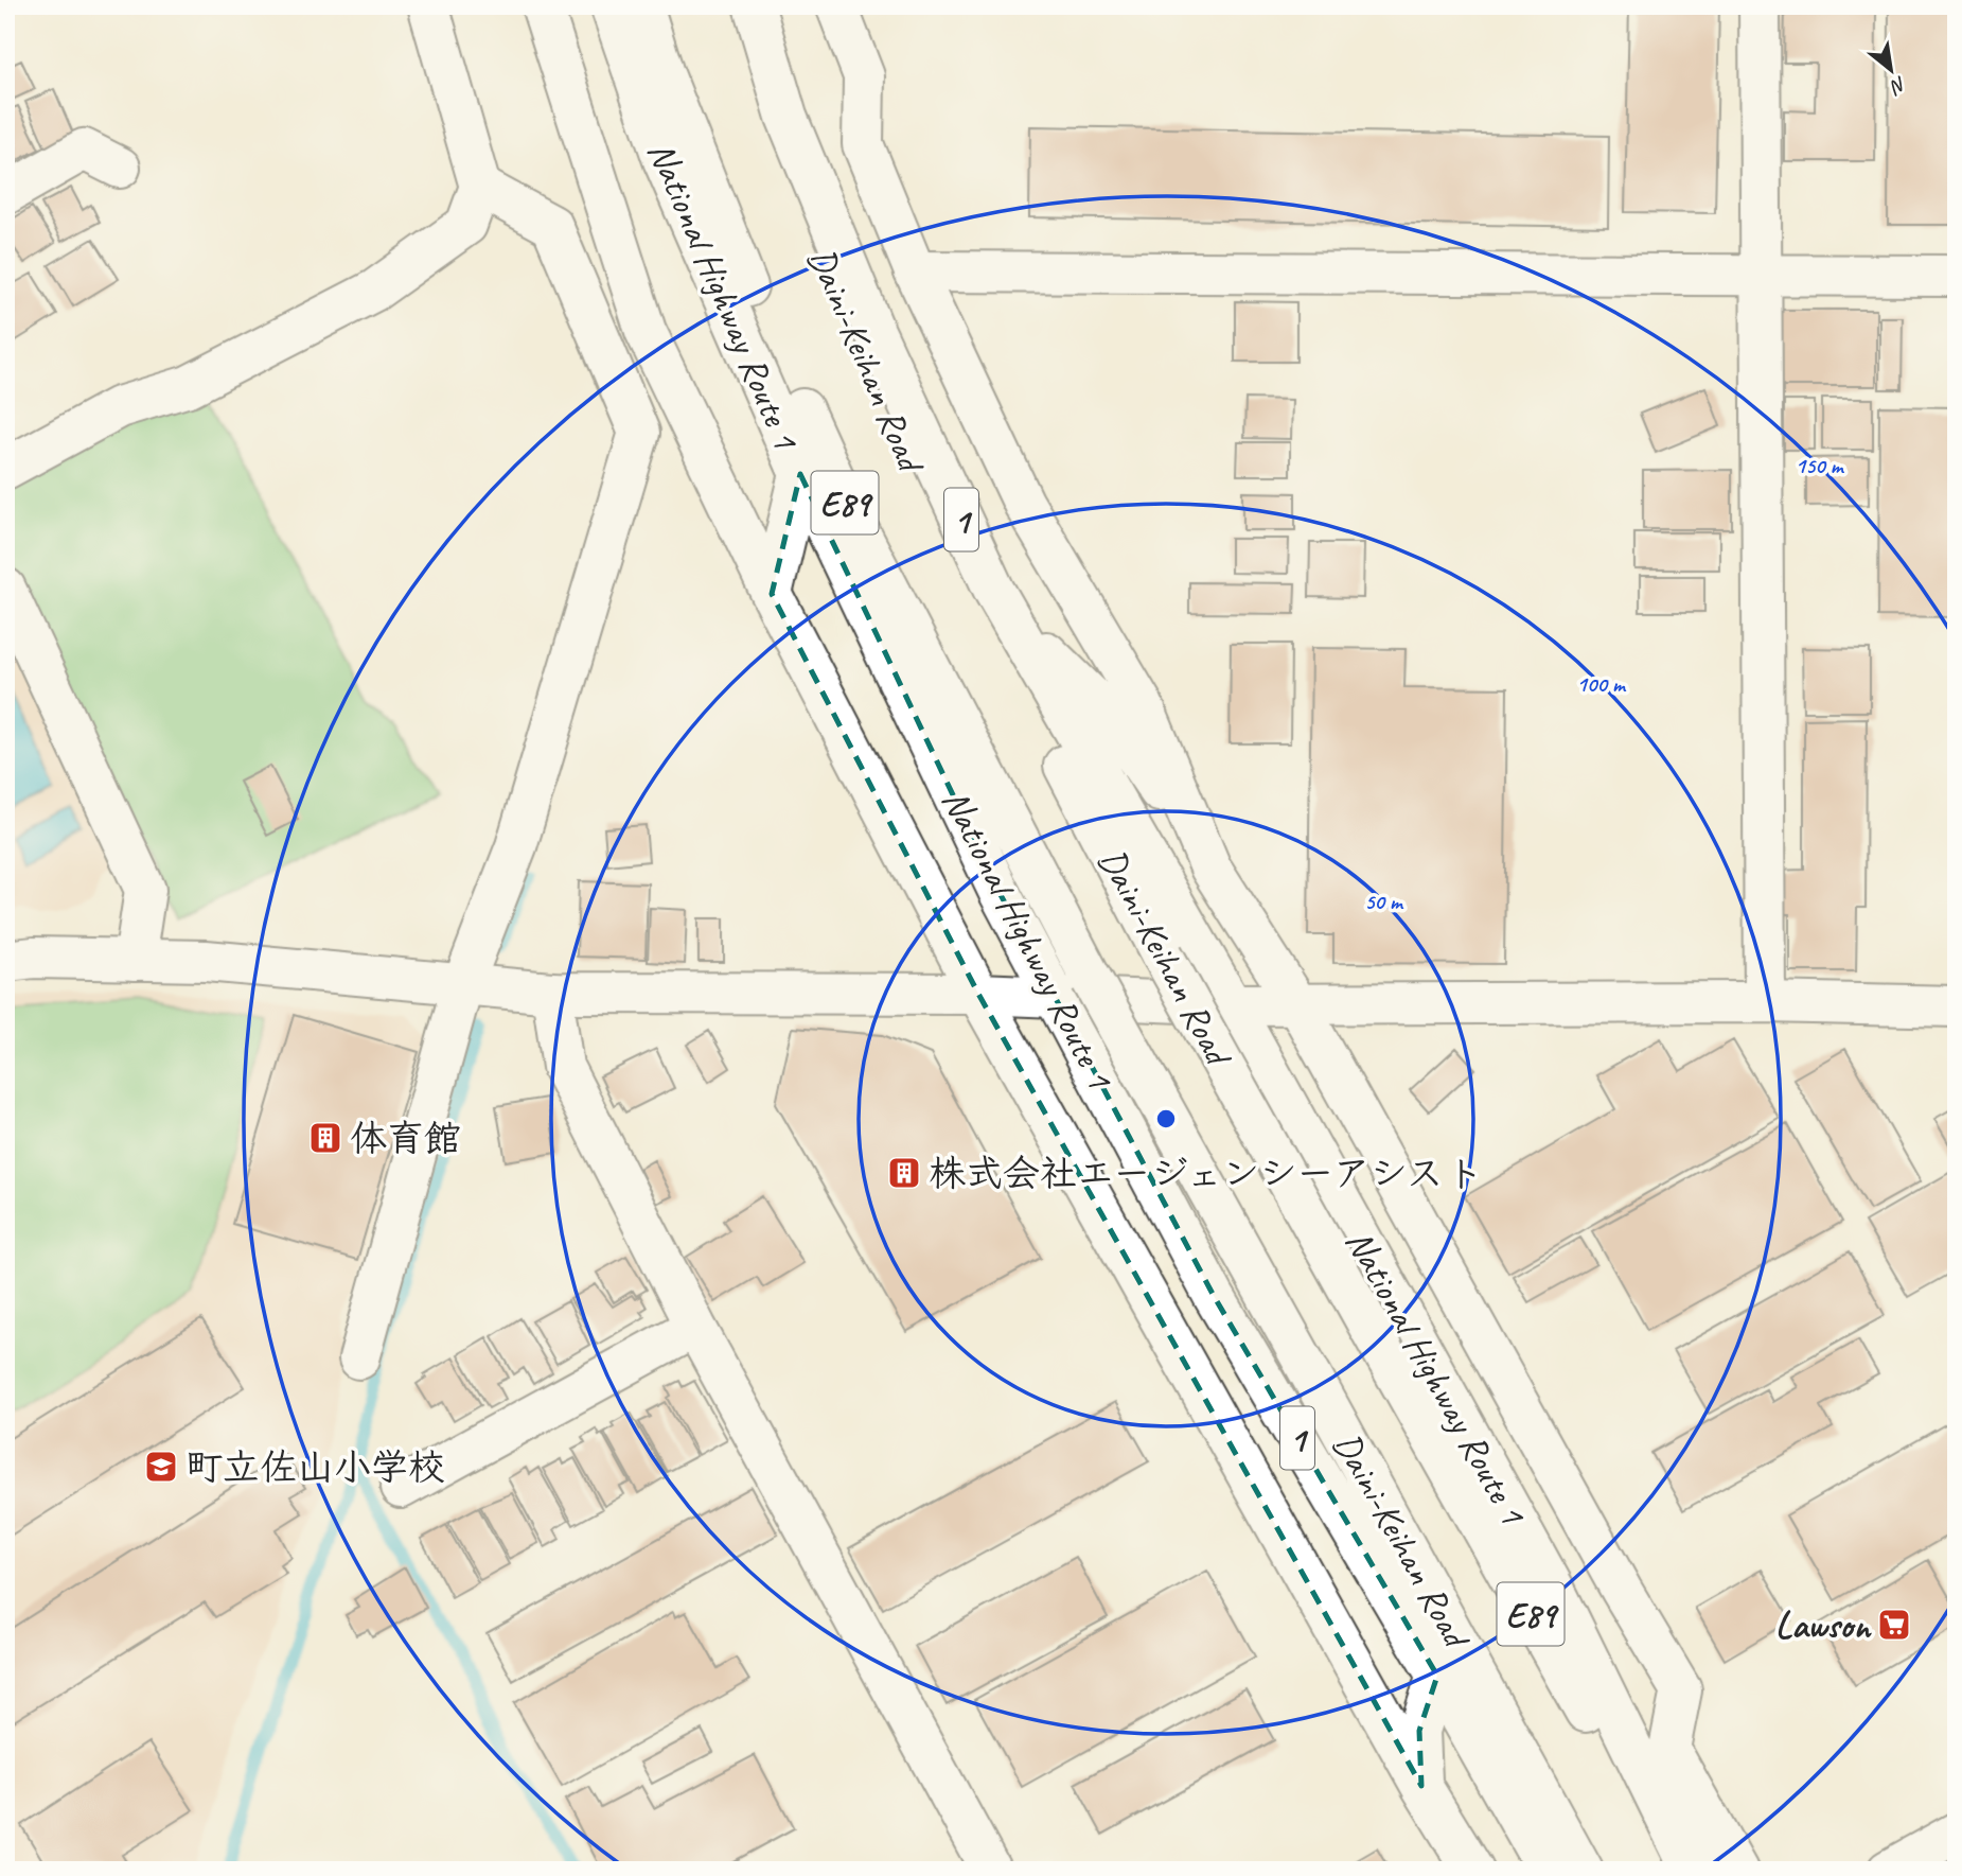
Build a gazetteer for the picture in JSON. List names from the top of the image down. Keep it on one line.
{"streets":{"main road":["National Highway Route 1","Daini-Keihan Road","E89","1"]},"places":{"building":["体育館","株式会社エージェンシーアシスト"],"school or university":["町立佐山小学校"],"supermarket":["Lawson"]},"north":"bottom right","rings":["150 m","100 m","50 m"]}
